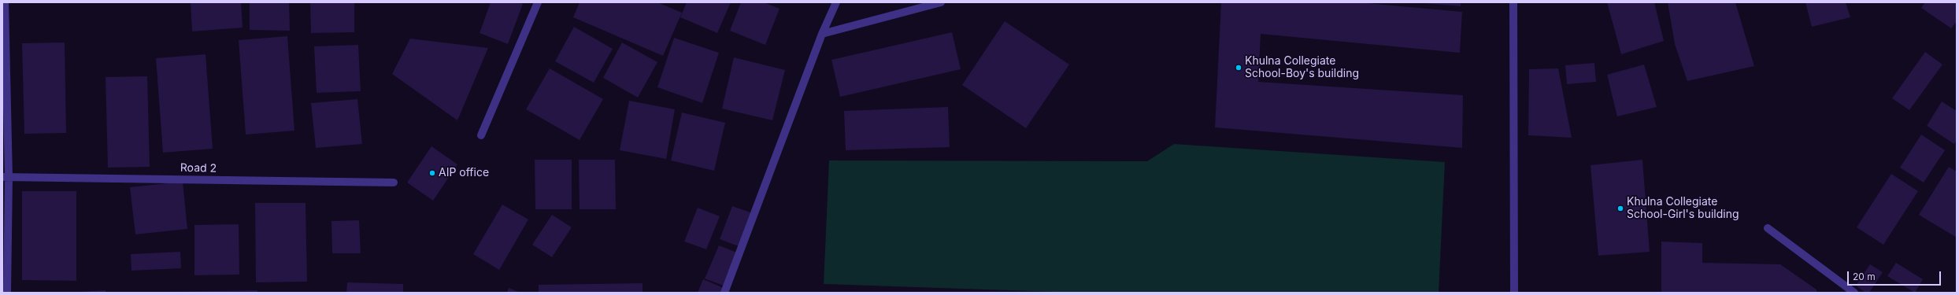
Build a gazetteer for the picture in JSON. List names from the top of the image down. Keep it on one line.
{"streets":{"street":["Road 2"]},"places":["Khulna Collegiate School-Boy's building","AIP office","Khulna Collegiate School-Girl's building"],"scale_bar":"20 m"}
